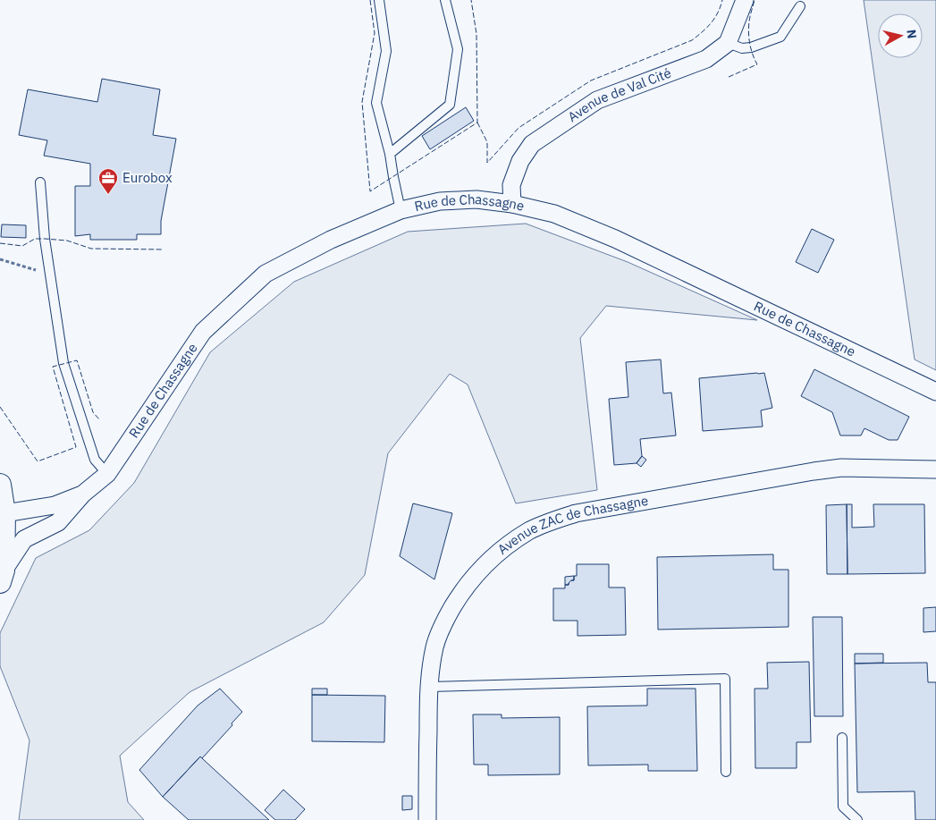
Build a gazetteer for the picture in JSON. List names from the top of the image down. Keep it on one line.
{"streets":{"street":["Avenue de Val Cité","Rue de Chassagne","Avenue ZAC de Chassagne"]},"crossings":[["Avenue de Val Cité","Rue de Chassagne"]],"places":{"office":["Eurobox"]},"north":"right"}
